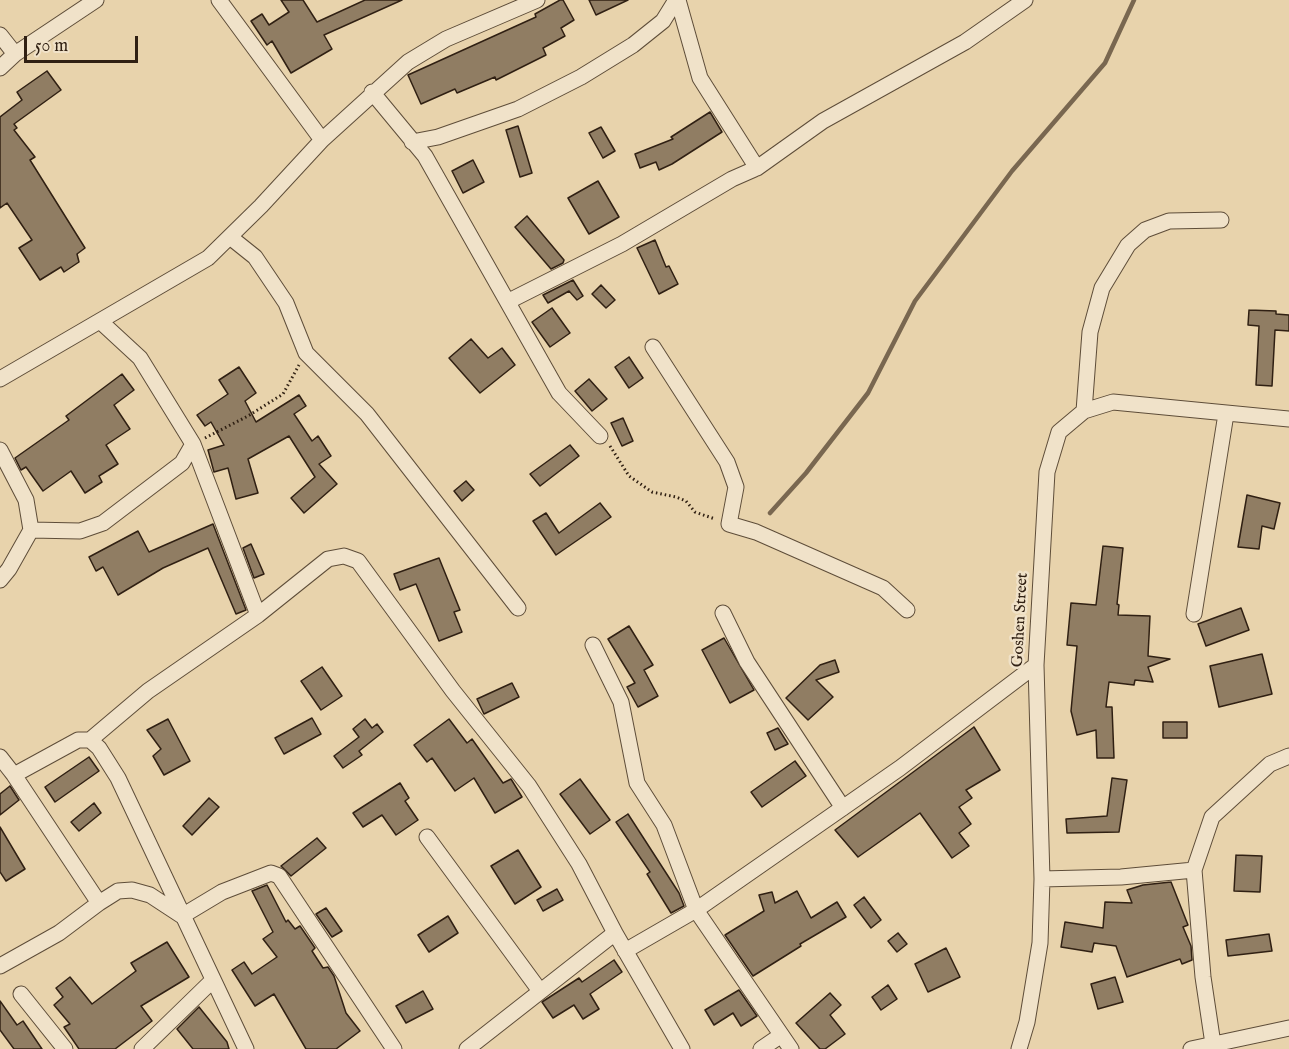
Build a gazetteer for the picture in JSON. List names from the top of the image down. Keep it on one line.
{"streets":{"street":["Goshen Street"]},"scale_bar":"50 m"}
